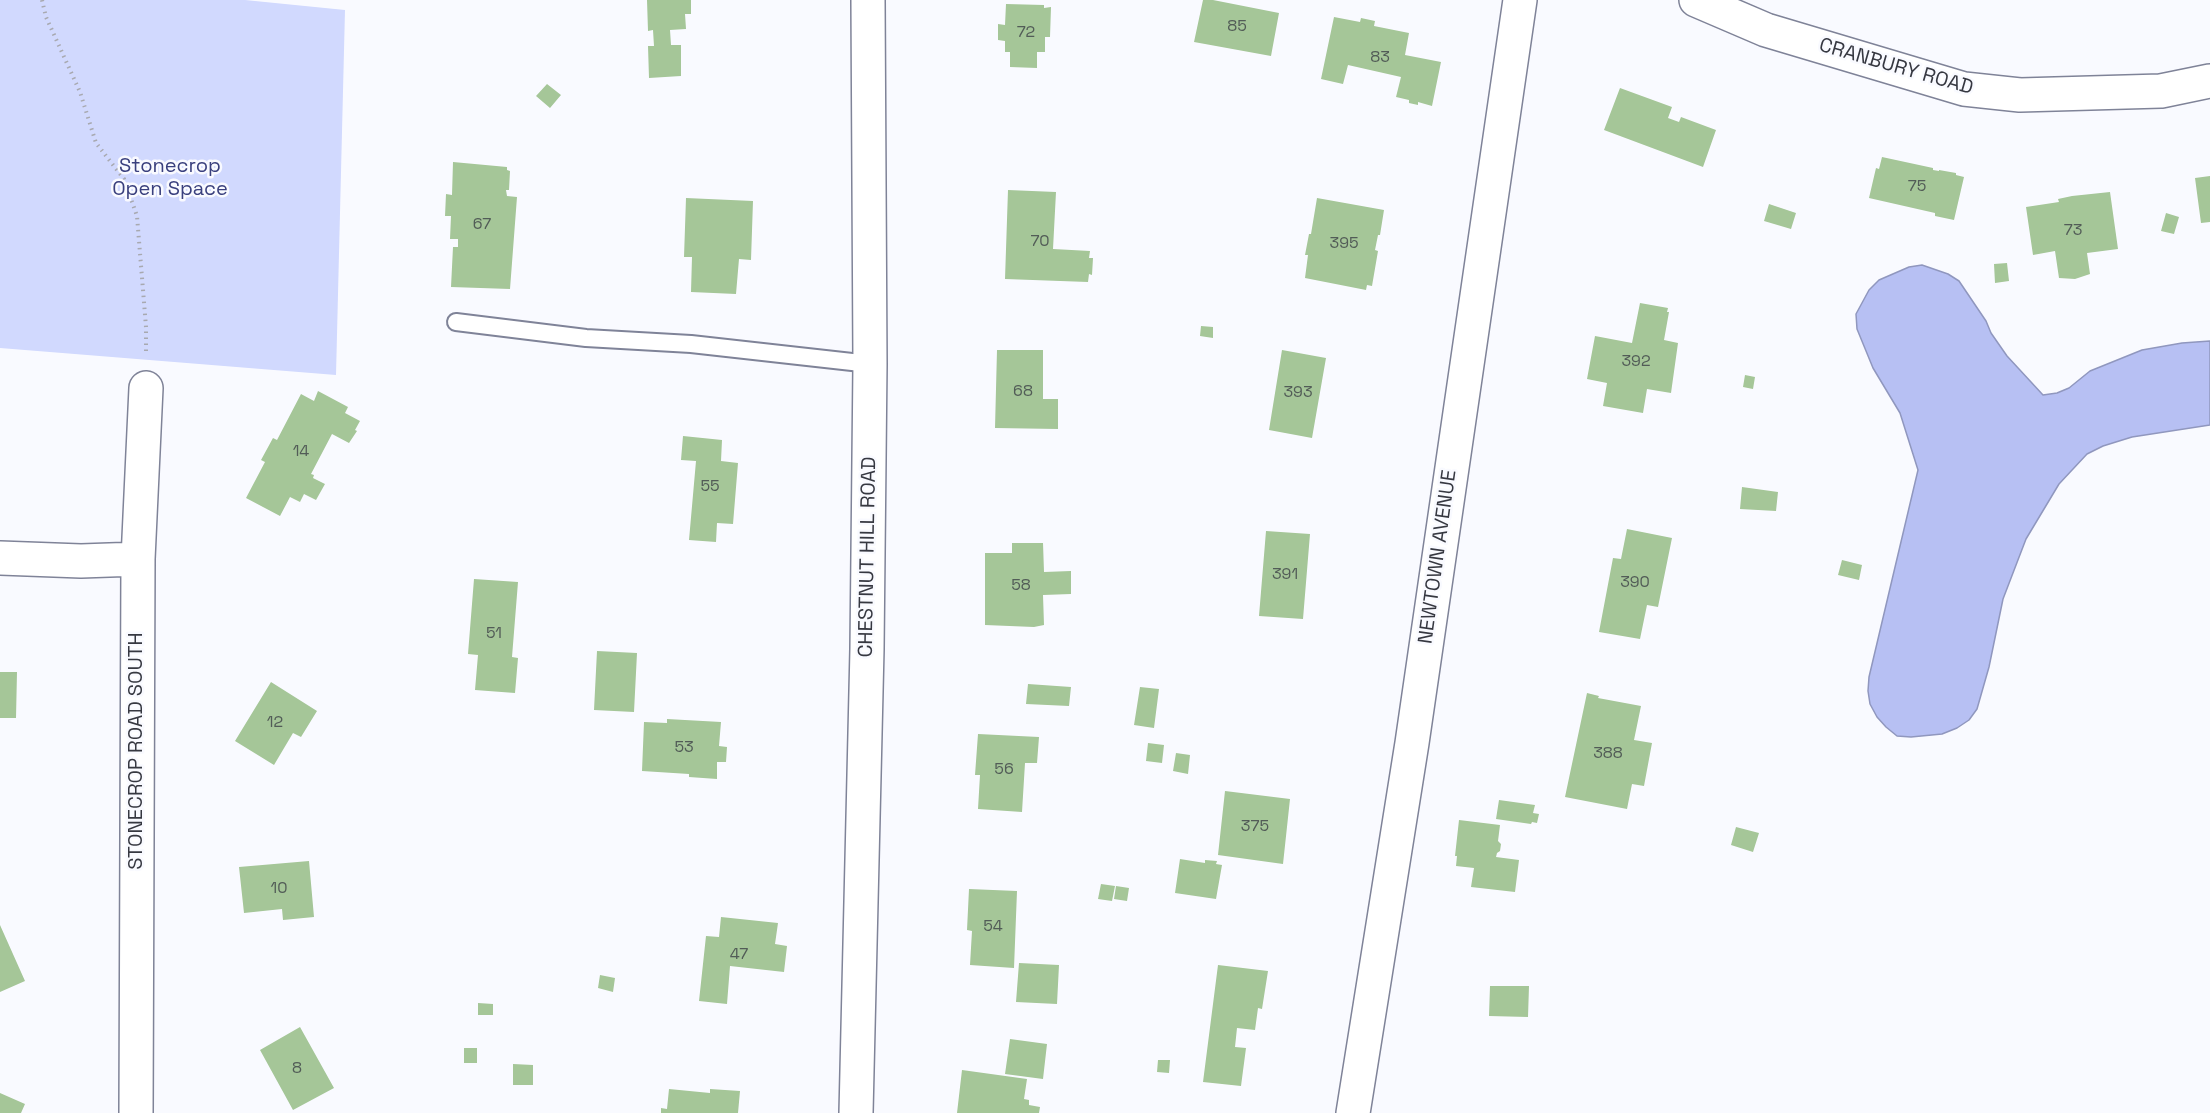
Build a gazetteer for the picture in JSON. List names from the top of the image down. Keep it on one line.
{"streets":{"street":["CRANBURY ROAD","CHESTNUT HILL ROAD","NEWTOWN AVENUE","STONECROP ROAD SOUTH"]},"parks":["Stonecrop Open Space"],"house_numbers":["85","72","83","75","67","73","70","395","392","68","393","14","55","391","390","58","51","12","53","388","56","375","10","54","47","8"]}
